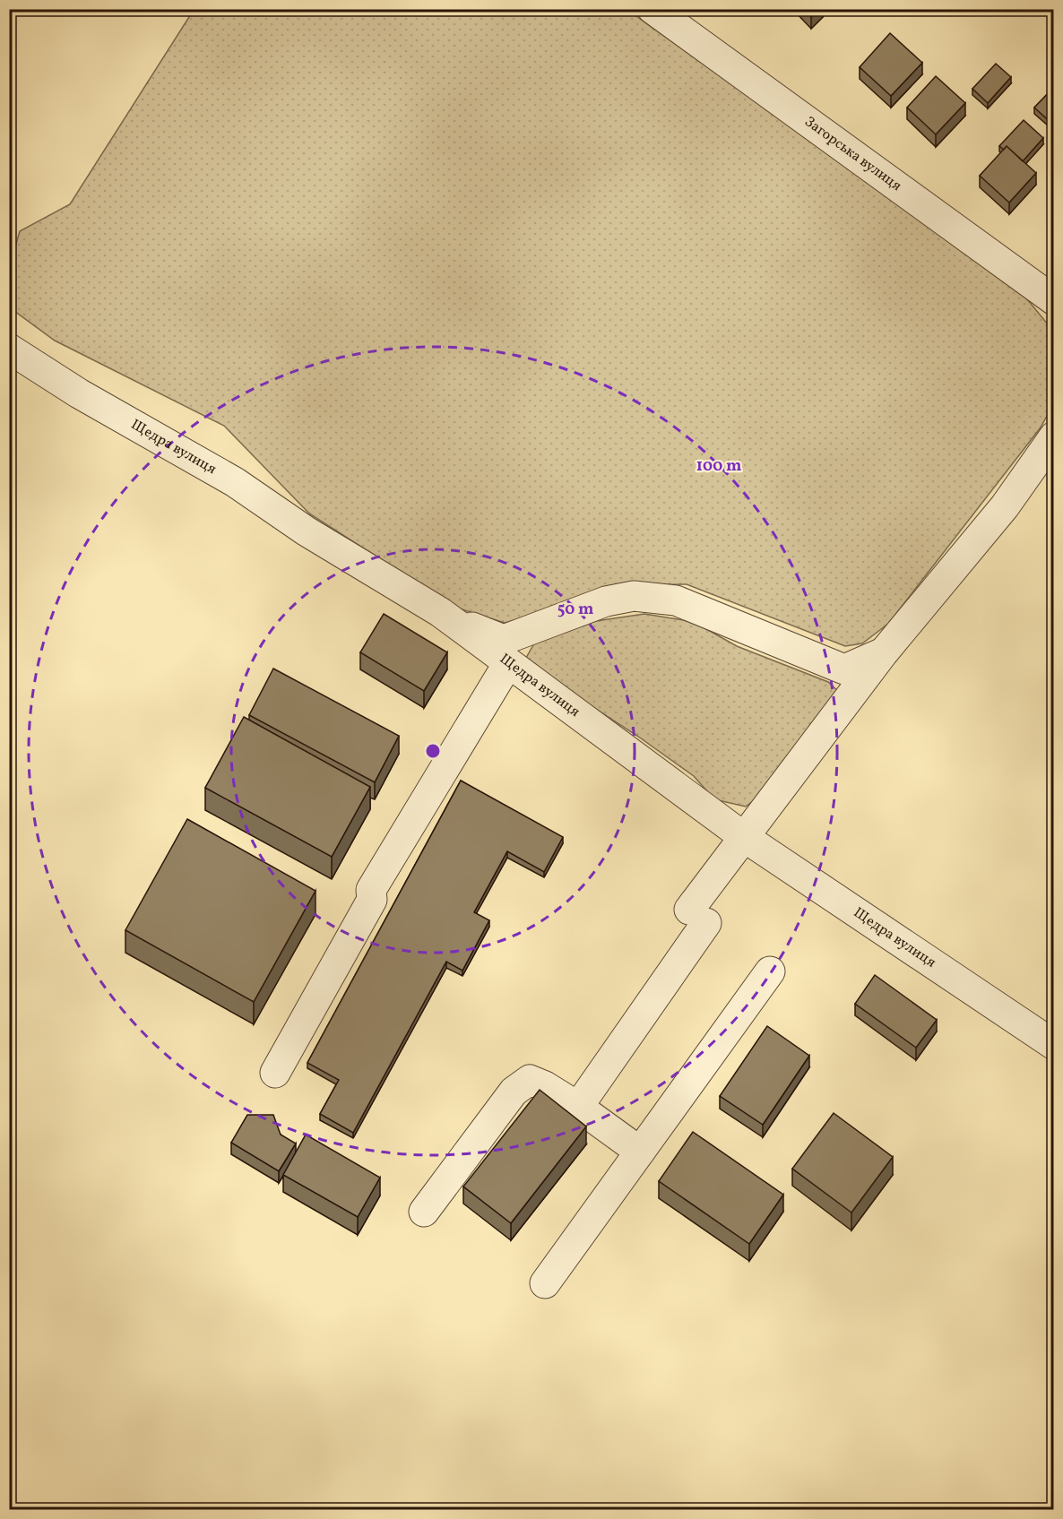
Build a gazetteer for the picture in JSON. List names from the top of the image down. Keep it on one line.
{"streets":{"street":["Загорська вулиця","Щедра вулиця"]},"rings":["100 m","50 m"]}
